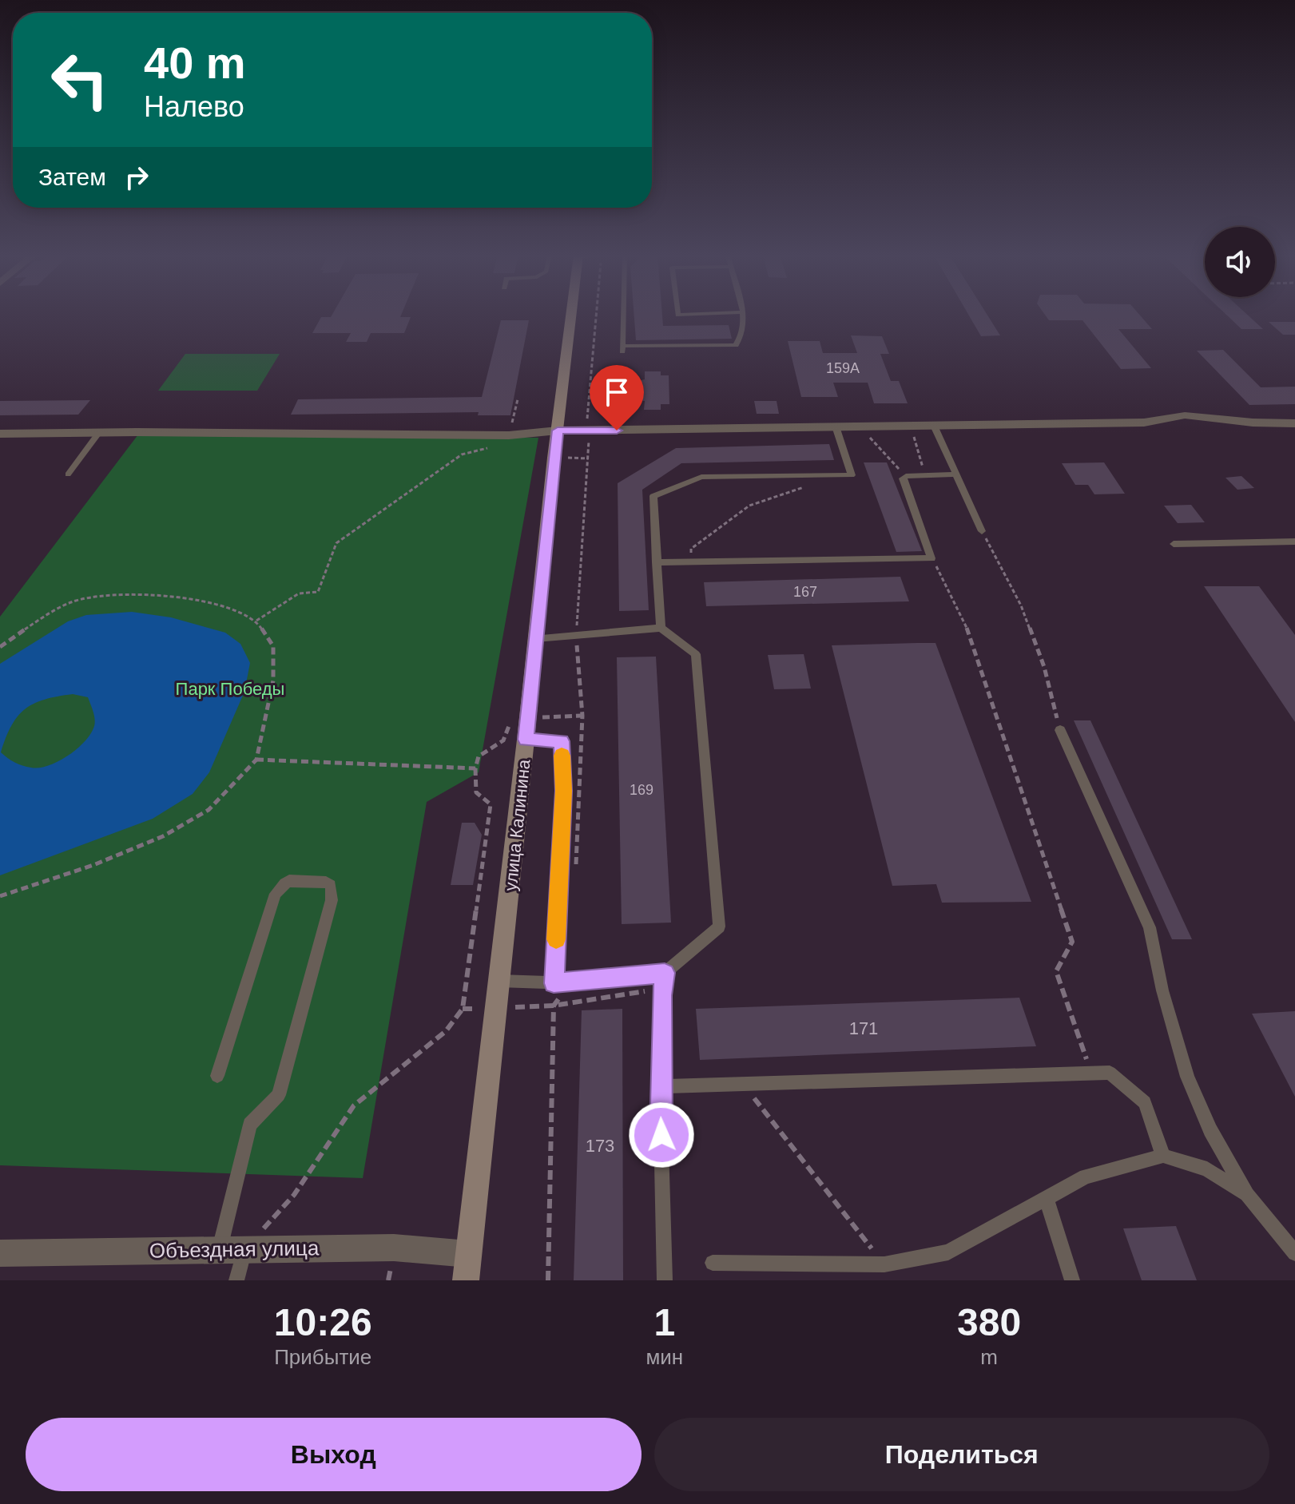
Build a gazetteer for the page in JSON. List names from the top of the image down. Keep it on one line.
{"streets":{"main road":["улица Калинина"],"street":["Объездная улица"]},"crossings":[["улица Калинина","Объездная улица"]],"parks":["Парк Победы"],"house_numbers":["159А","167","169","171","173"],"page":{"turn":["40 m","Налево"],"then":"Затем","eta":["10:26","Прибытие","1","мин","380","m"],"buttons":["Выход","Поделиться"]}}
